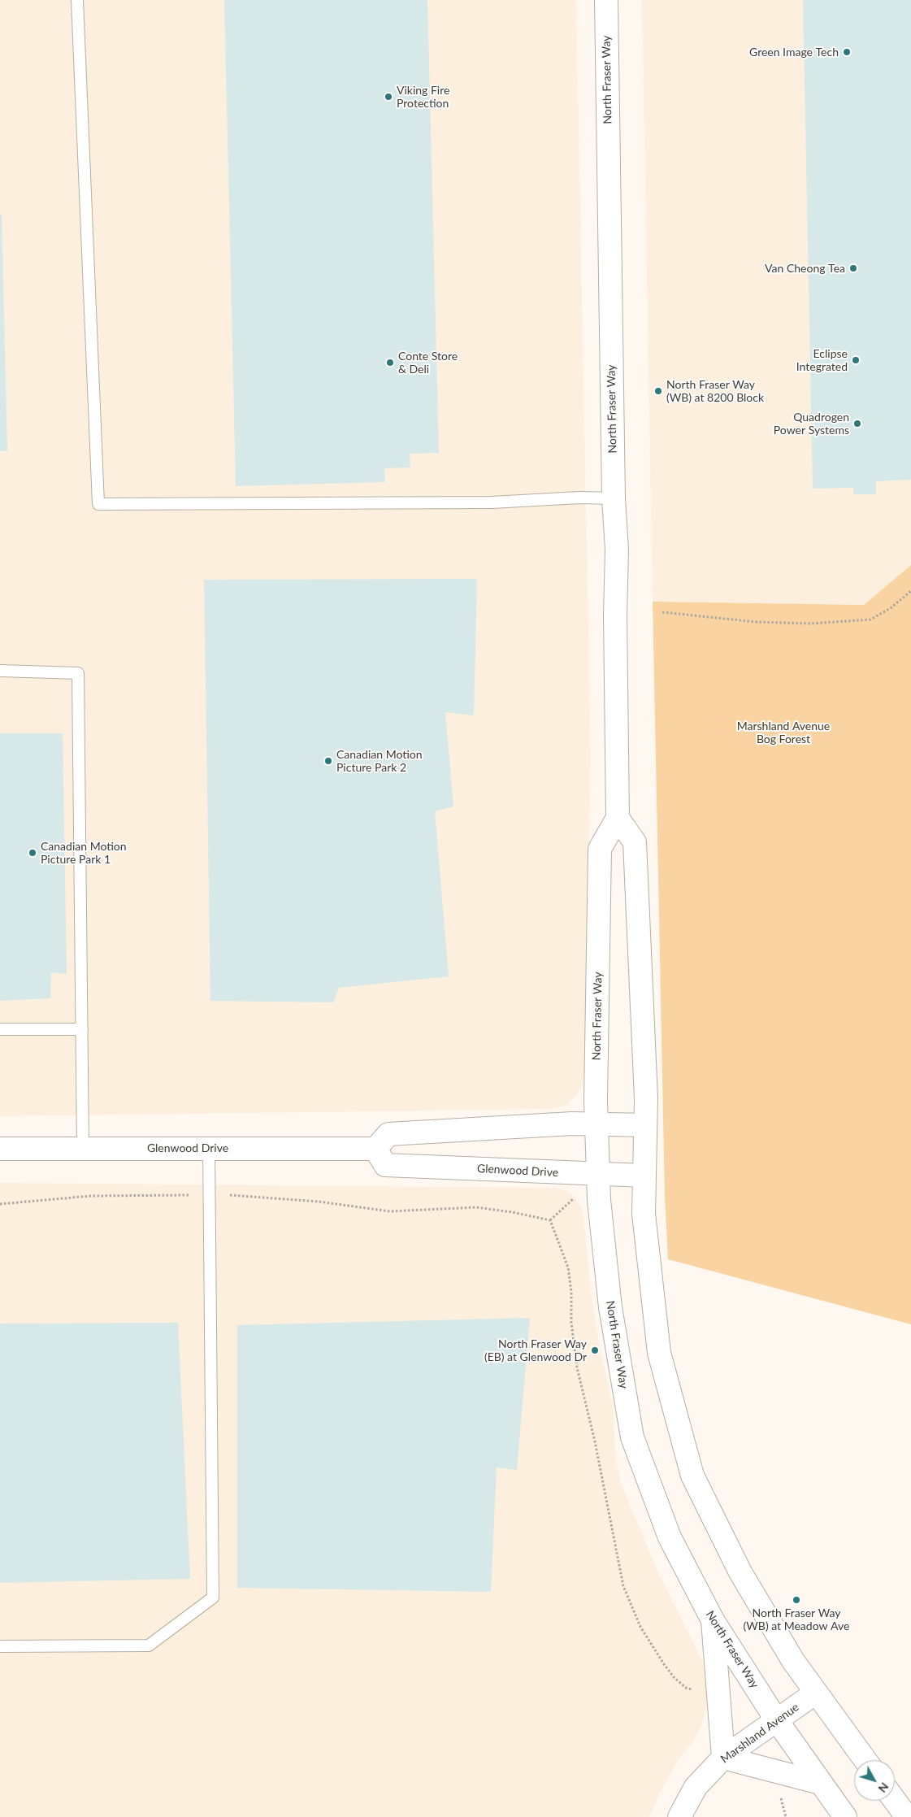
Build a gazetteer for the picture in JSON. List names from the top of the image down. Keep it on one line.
{"streets":{"street":["North Fraser Way","Glenwood Drive","Marshland Avenue"]},"crossings":[["North Fraser Way","Glenwood Drive"],["North Fraser Way","Marshland Avenue"]],"parks":["Marshland Avenue Bog Forest"],"places":["Green Image Tech","Viking Fire Protection","Van Cheong Tea","Eclipse Integrated","Conte Store & Deli","North Fraser Way (WB) at 8200 Block","Quadrogen Power Systems","Canadian Motion Picture Park 2","Canadian Motion Picture Park 1","North Fraser Way (EB) at Glenwood Dr","North Fraser Way (WB) at Meadow Ave"],"north":"bottom right"}
